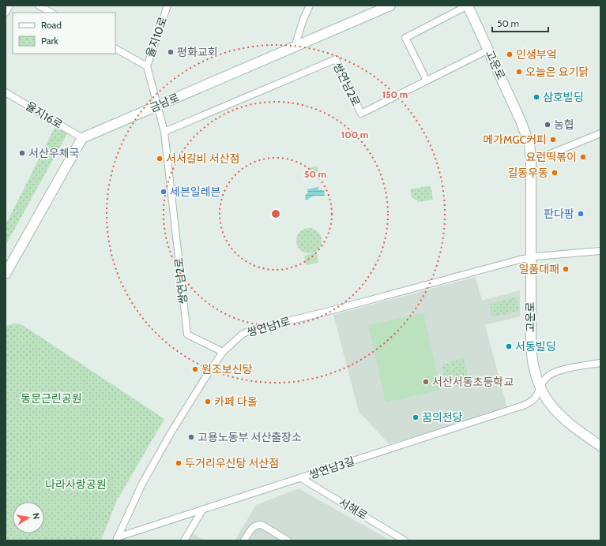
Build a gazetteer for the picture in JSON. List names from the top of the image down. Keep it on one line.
{"streets":{"street":["율지10로","고운로","쌍연남2로","금남로","율지16로","쌍연남1로","쌍연남3길","서해로"]},"crossings":[["율지10로","쌍연남2로"],["율지10로","금남로"],["고운로","쌍연남2로"],["고운로","쌍연남1로"],["고운로","쌍연남3길"],["쌍연남2로","금남로"],["쌍연남2로","쌍연남1로"],["금남로","율지16로"],["쌍연남1로","쌍연남3길"],["쌍연남3길","서해로"]],"parks":["동문근린공원","나라사랑공원"],"places":["평화교회","인생부엌","오늘은 요기닭","삼호빌딩","농협","메가MGC커피","서산우체국","요런떡볶이","서서갈비 서산점","길동우동","세븐일레븐","판다팜","일품대패","서동빌딩","원조보신탕","서산서동초등학교","카페 다올","꿈의전당","고용노동부 서산출장소","두거리우신탕 서산점"],"legend":["Road","Park"],"scale_bar":"50 m","north":"right","rings":["150 m","100 m","50 m"]}
